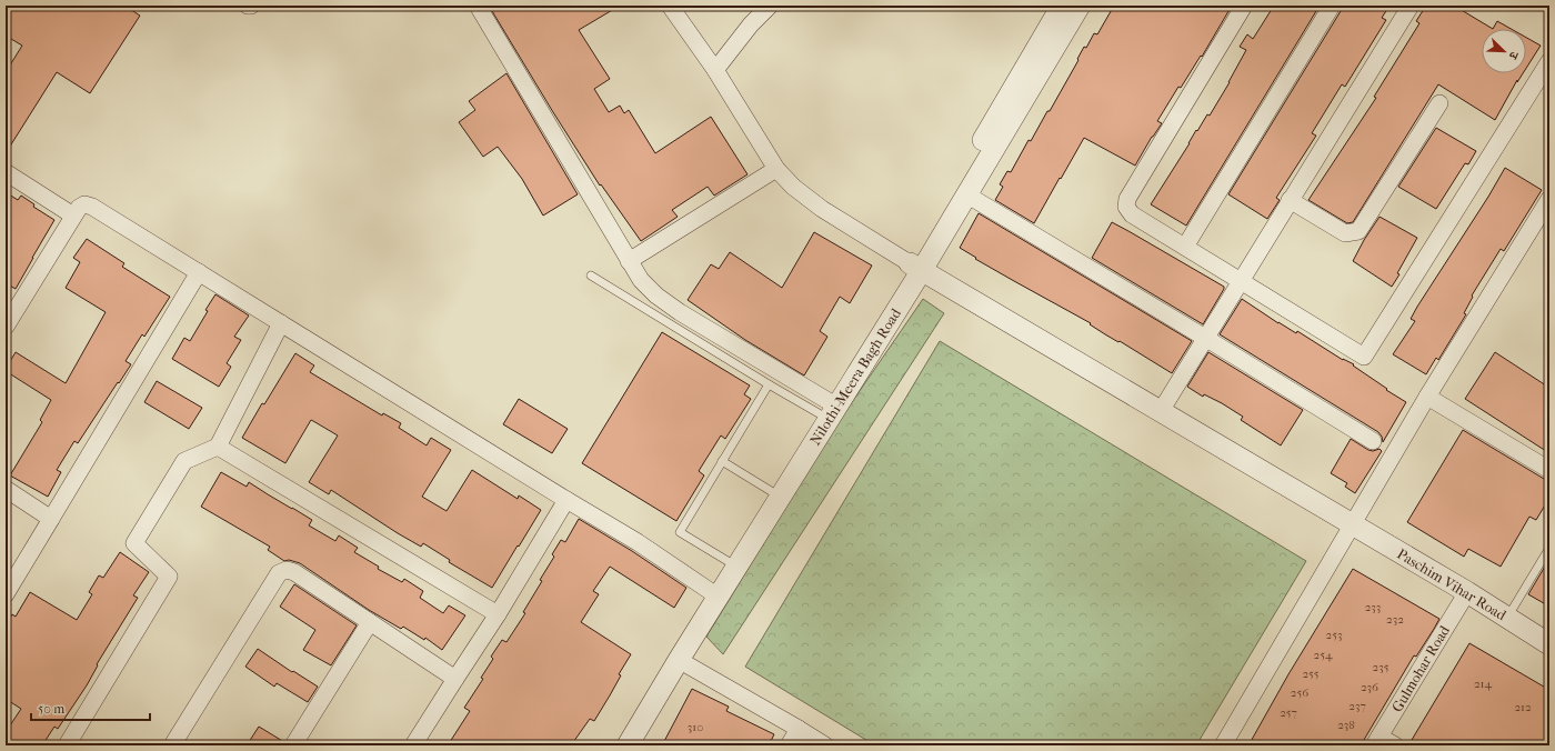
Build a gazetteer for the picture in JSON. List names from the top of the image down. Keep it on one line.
{"streets":{"street":["Nilothi-Meera Bagh Road","Paschim Vihar Road","Gulmohar Road"]},"crossings":[["Nilothi-Meera Bagh Road","Paschim Vihar Road"],["Paschim Vihar Road","Gulmohar Road"]],"house_numbers":["233","232","253","254","235","255","214","236","256","237","212","257","238","310"],"scale_bar":"50 m","north":"bottom right"}
